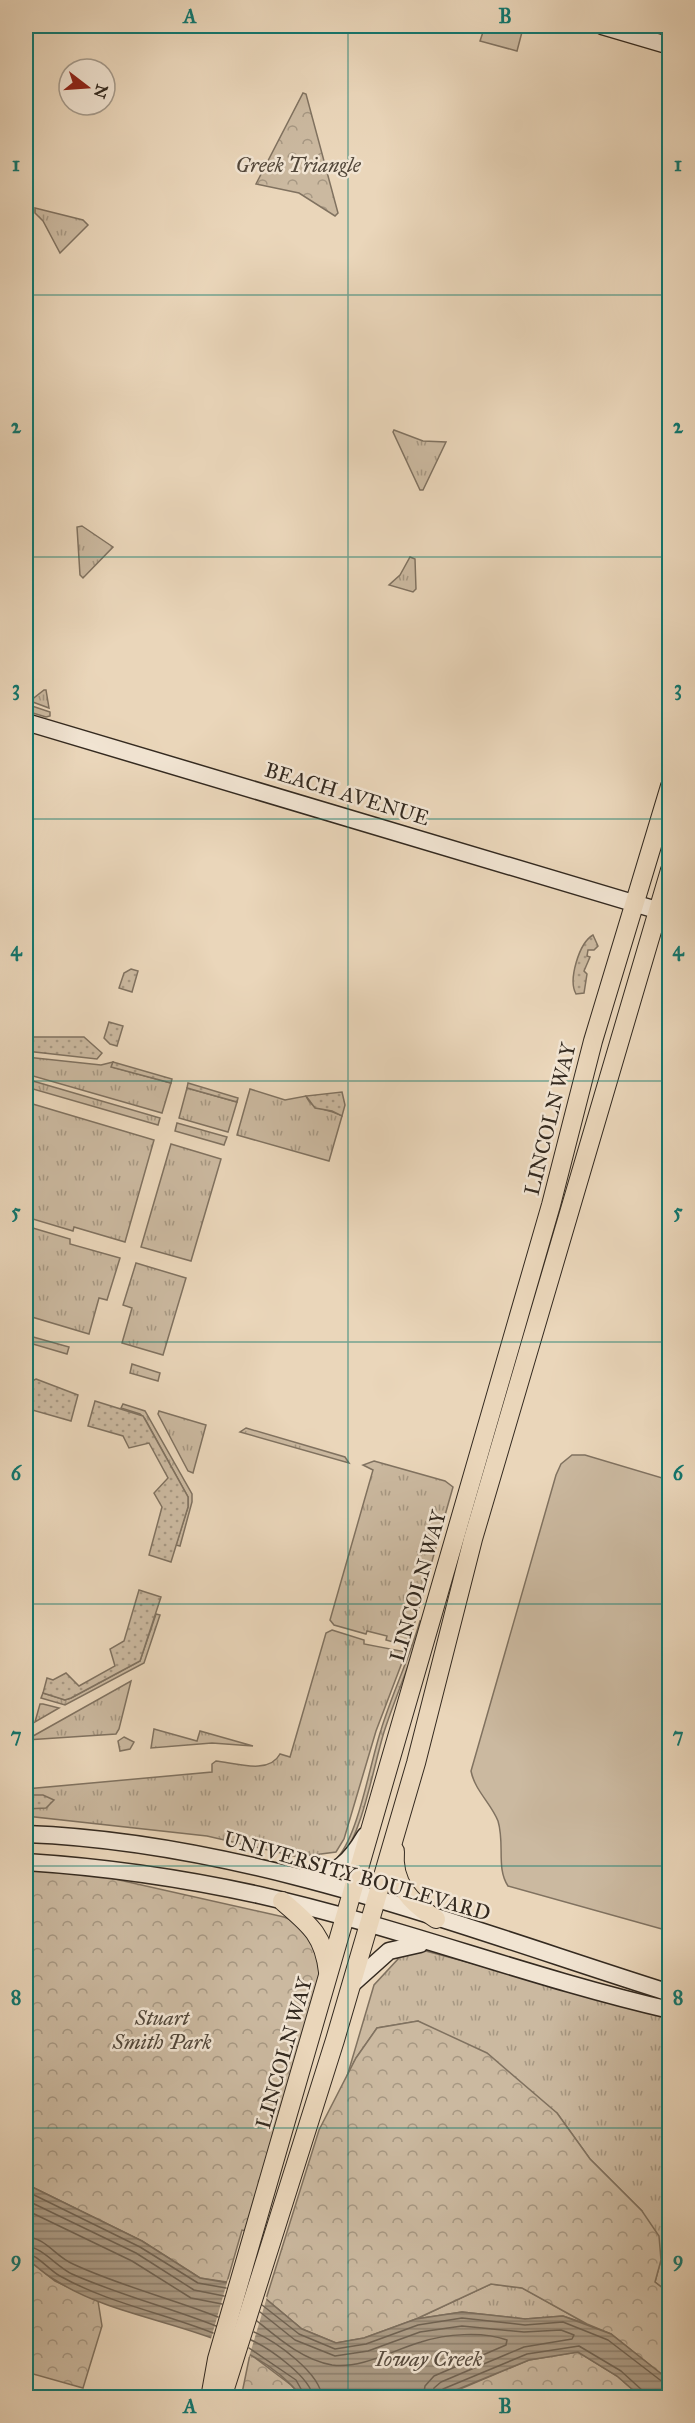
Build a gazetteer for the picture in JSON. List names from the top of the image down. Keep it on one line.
{"streets":{"main road":["BEACH AVENUE","LINCOLN WAY","UNIVERSITY BOULEVARD"]},"crossings":[["BEACH AVENUE","LINCOLN WAY"],["LINCOLN WAY","UNIVERSITY BOULEVARD"]],"water":["Ioway Creek"],"parks":["Greek Triangle","Stuart Smith Park"],"north":"right","grid":{"columns":["A","B"],"rows":["1","2","3","4","5","6","7","8","9"]}}
